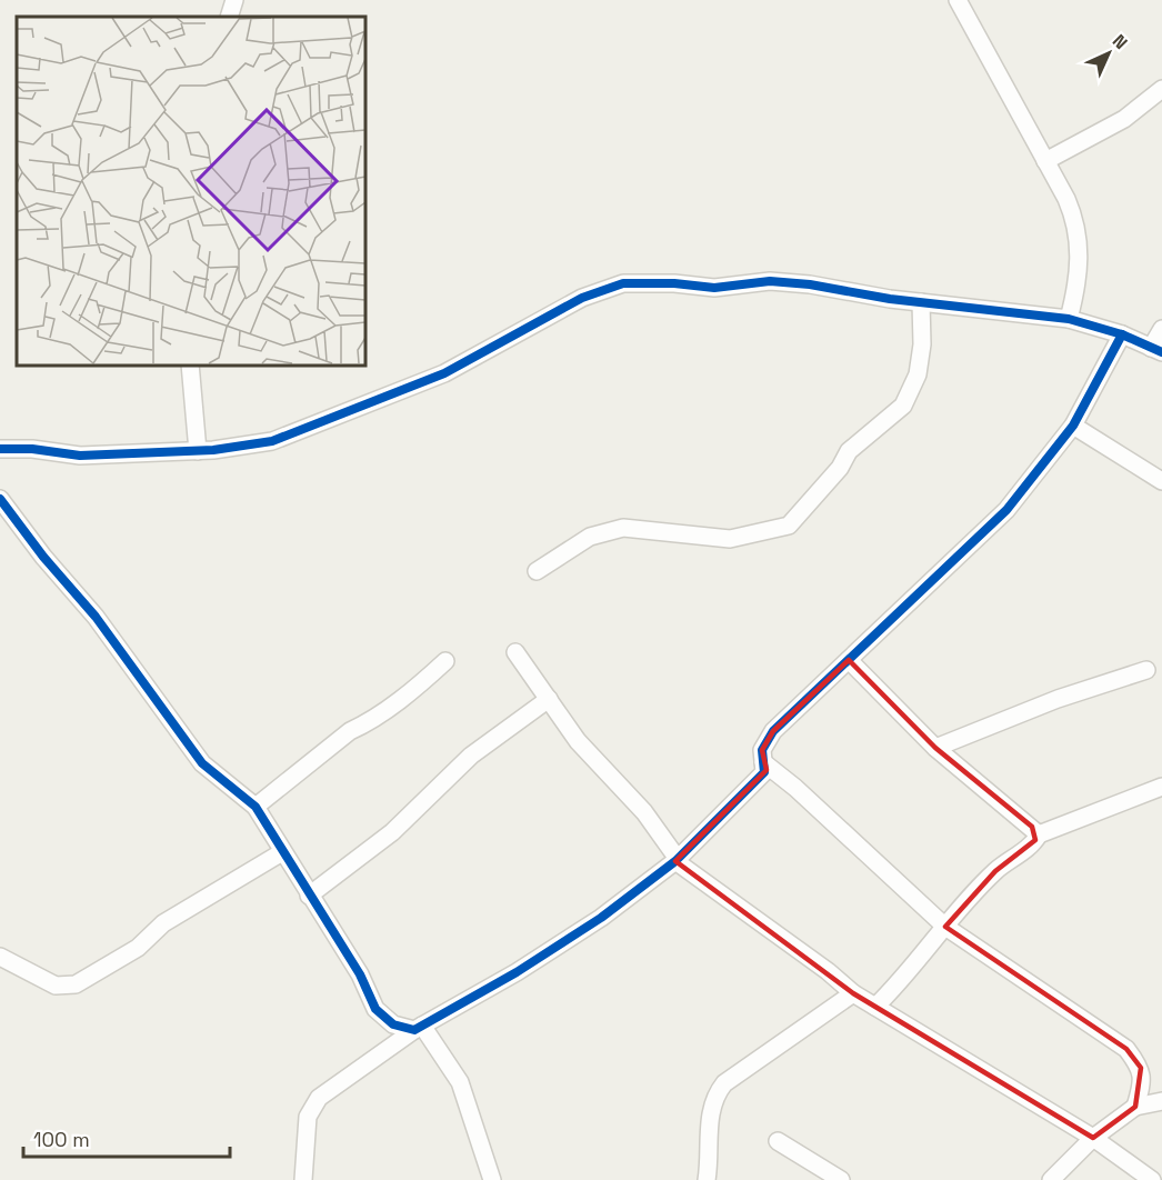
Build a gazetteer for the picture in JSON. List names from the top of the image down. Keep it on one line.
{"scale_bar":"100 m","north":"top right"}
